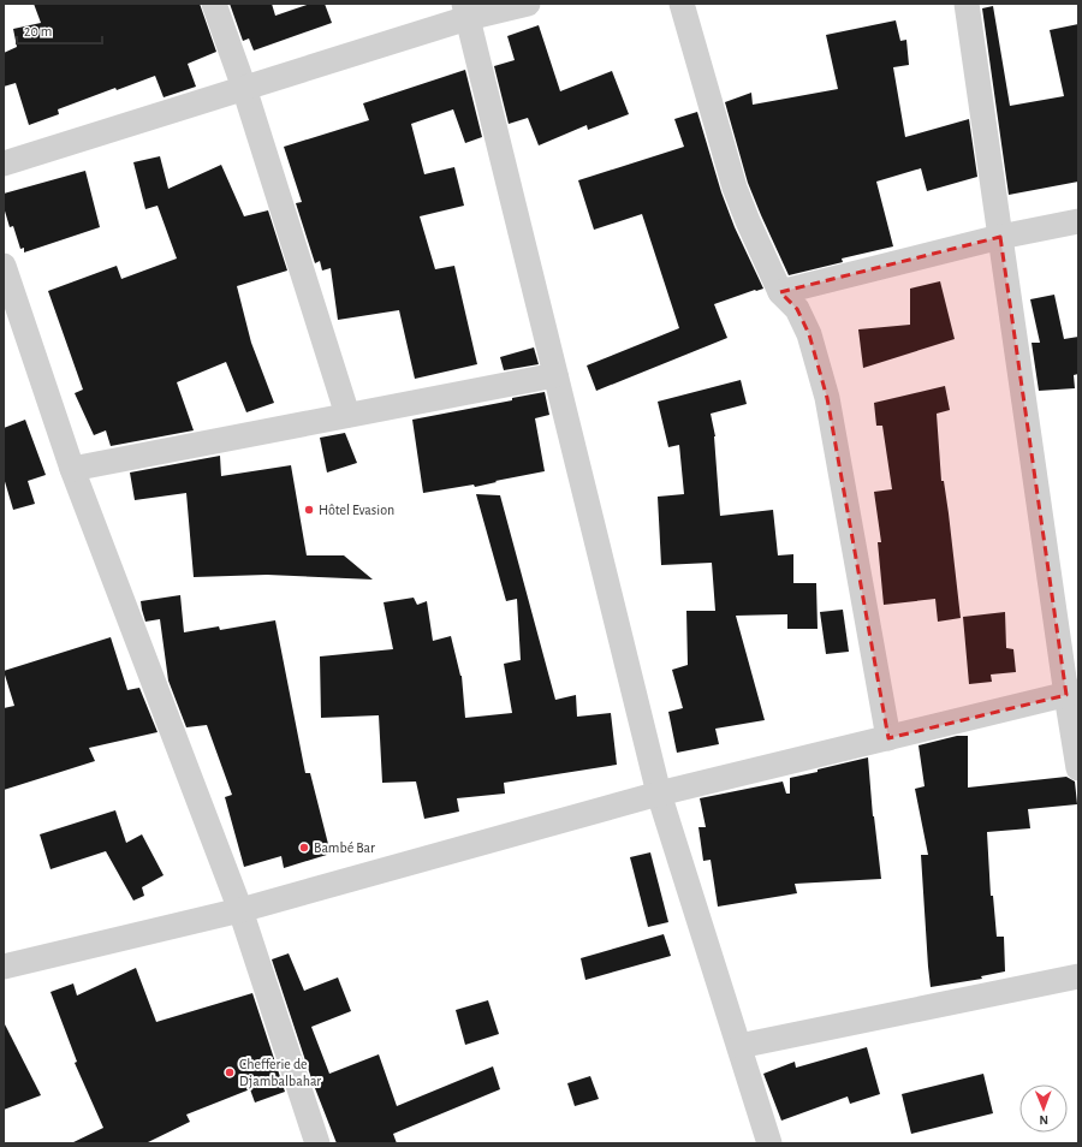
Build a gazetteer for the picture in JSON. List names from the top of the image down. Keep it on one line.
{"places":["Hôtel Evasion","Bambé Bar","Chefferie de Djambalbahar"],"scale_bar":"20 m","north":"bottom"}
